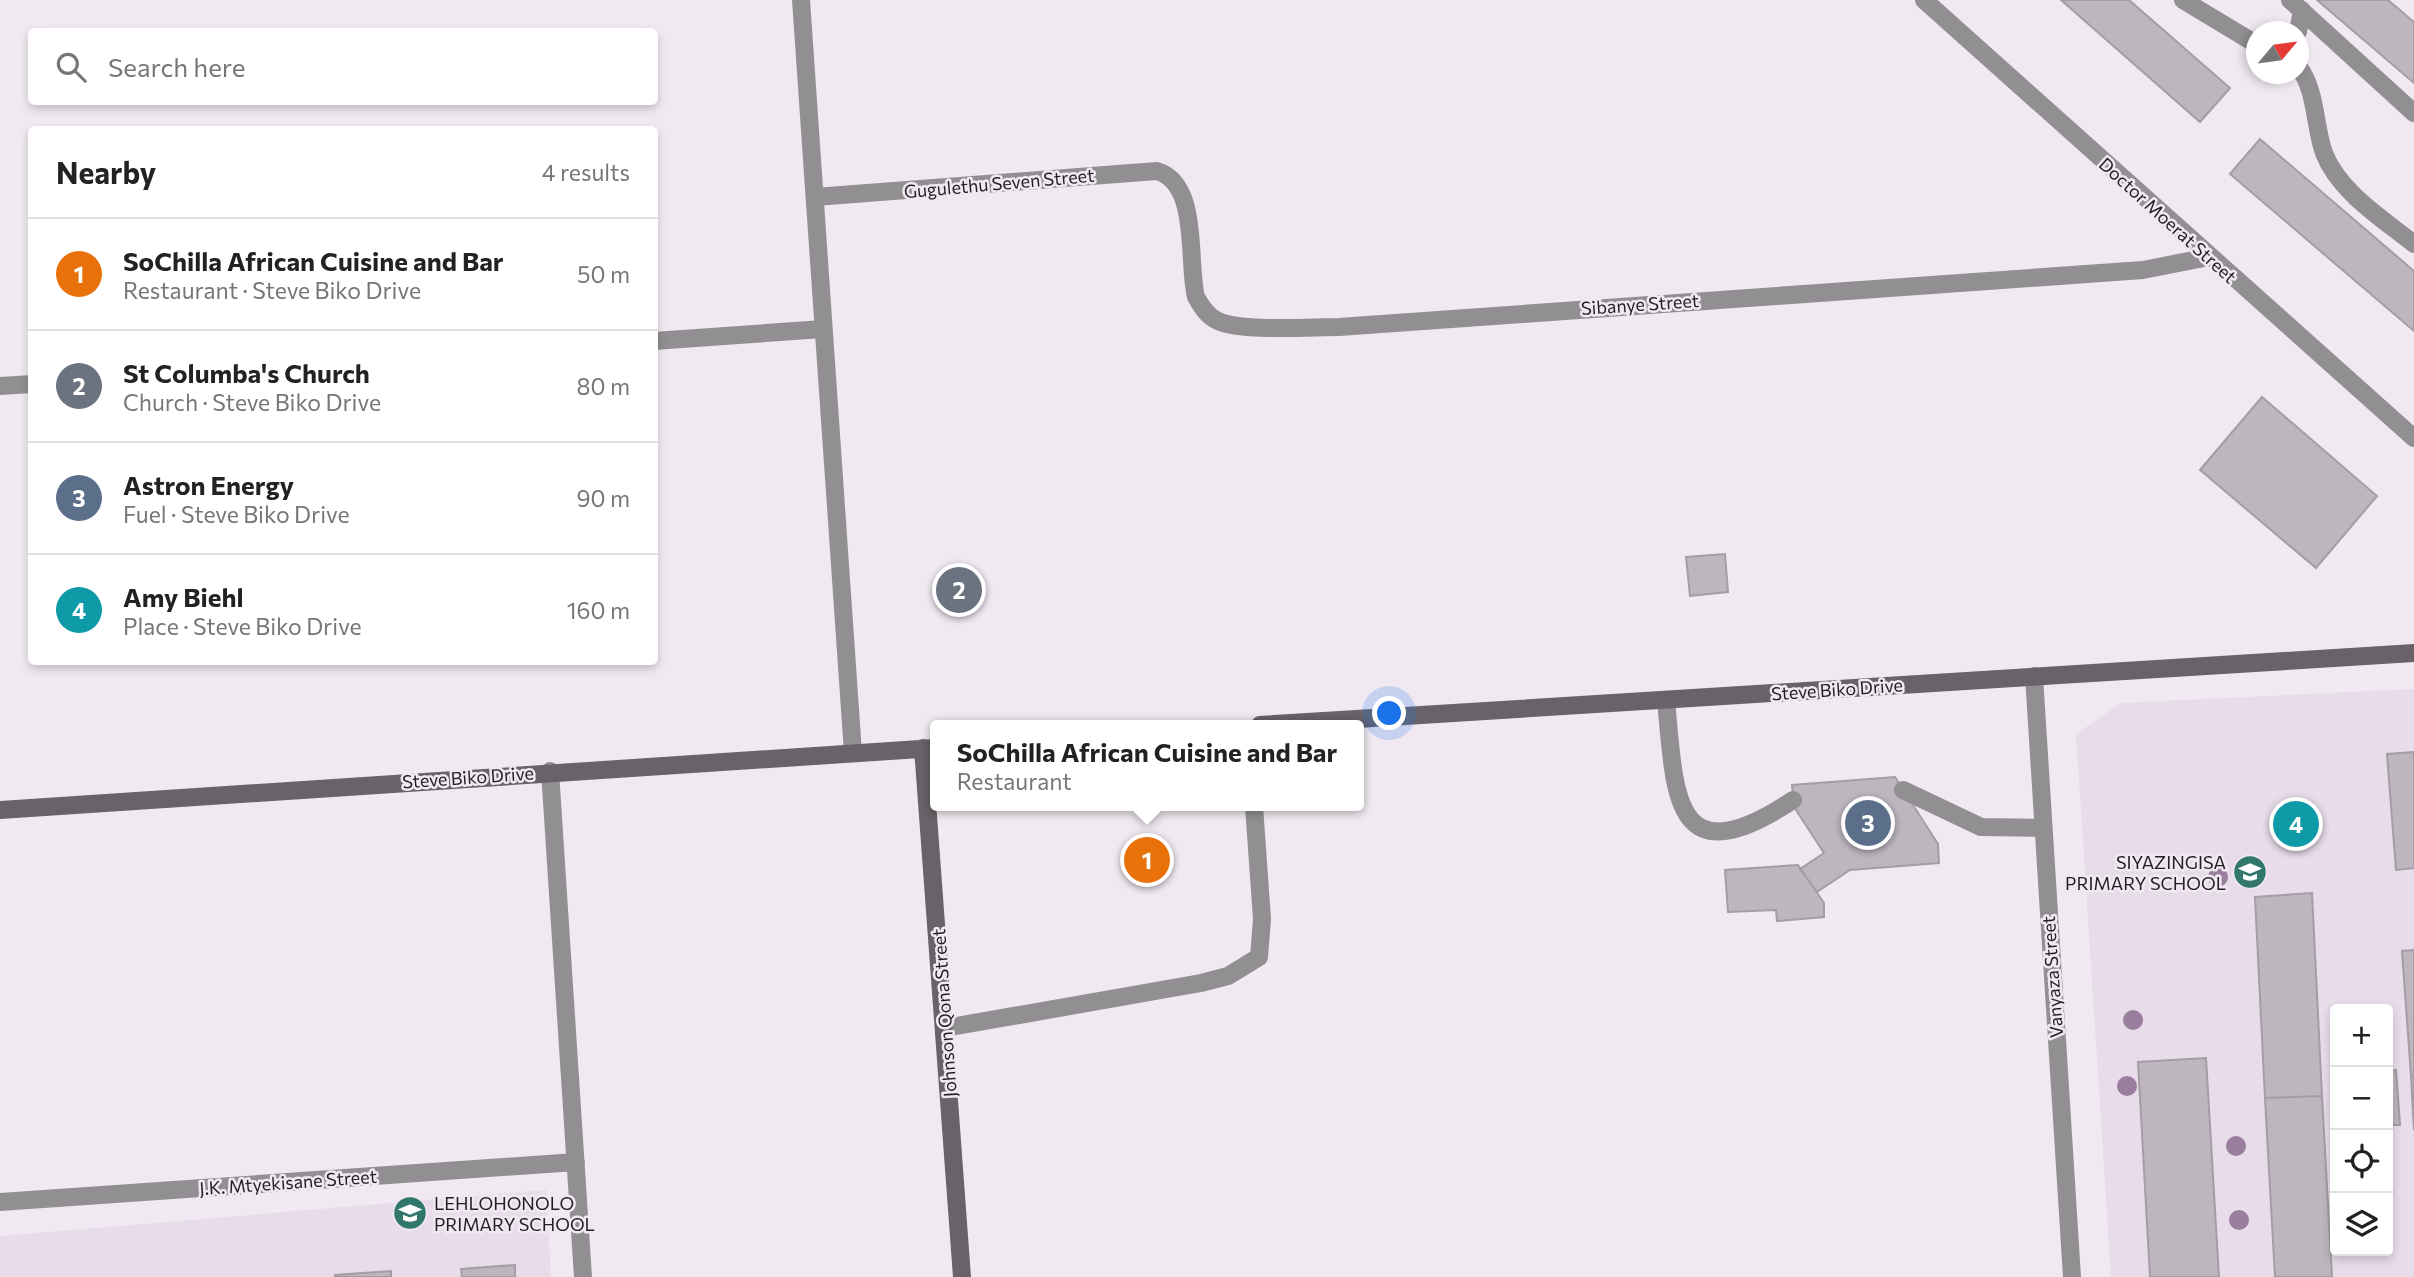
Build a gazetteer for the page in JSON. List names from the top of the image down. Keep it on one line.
{"streets":{"main road":["Steve Biko Drive","Johnson Qona Street"],"street":["Gugulethu Seven Street","Doctor Moerat Street","Sibanye Street","Vanyaza Street","J.K. Mtyekisane Street"]},"crossings":[["Gugulethu Seven Street","Sibanye Street"],["Doctor Moerat Street","Sibanye Street"],["Steve Biko Drive","Vanyaza Street"],["Steve Biko Drive","Johnson Qona Street"]],"places":{"school or university":["SIYAZINGISA PRIMARY SCHOOL","LEHLOHONOLO PRIMARY SCHOOL"]},"north":"top right","page":{"search":"Search here","heading":["Nearby","4 results"],"list":[{"mark":"1","name":"SoChilla African Cuisine and Bar","note":"Restaurant · Steve Biko Drive","value":"50 m"},{"mark":"2","name":"St Columba's Church","note":"Church · Steve Biko Drive","value":"80 m"},{"mark":"3","name":"Astron Energy","note":"Fuel · Steve Biko Drive","value":"90 m"},{"mark":"4","name":"Amy Biehl","note":"Place · Steve Biko Drive","value":"160 m"}],"pins":["2","3","4","1"],"popup":["SoChilla African Cuisine and Bar","Restaurant"],"map_buttons":["+","−"]}}
